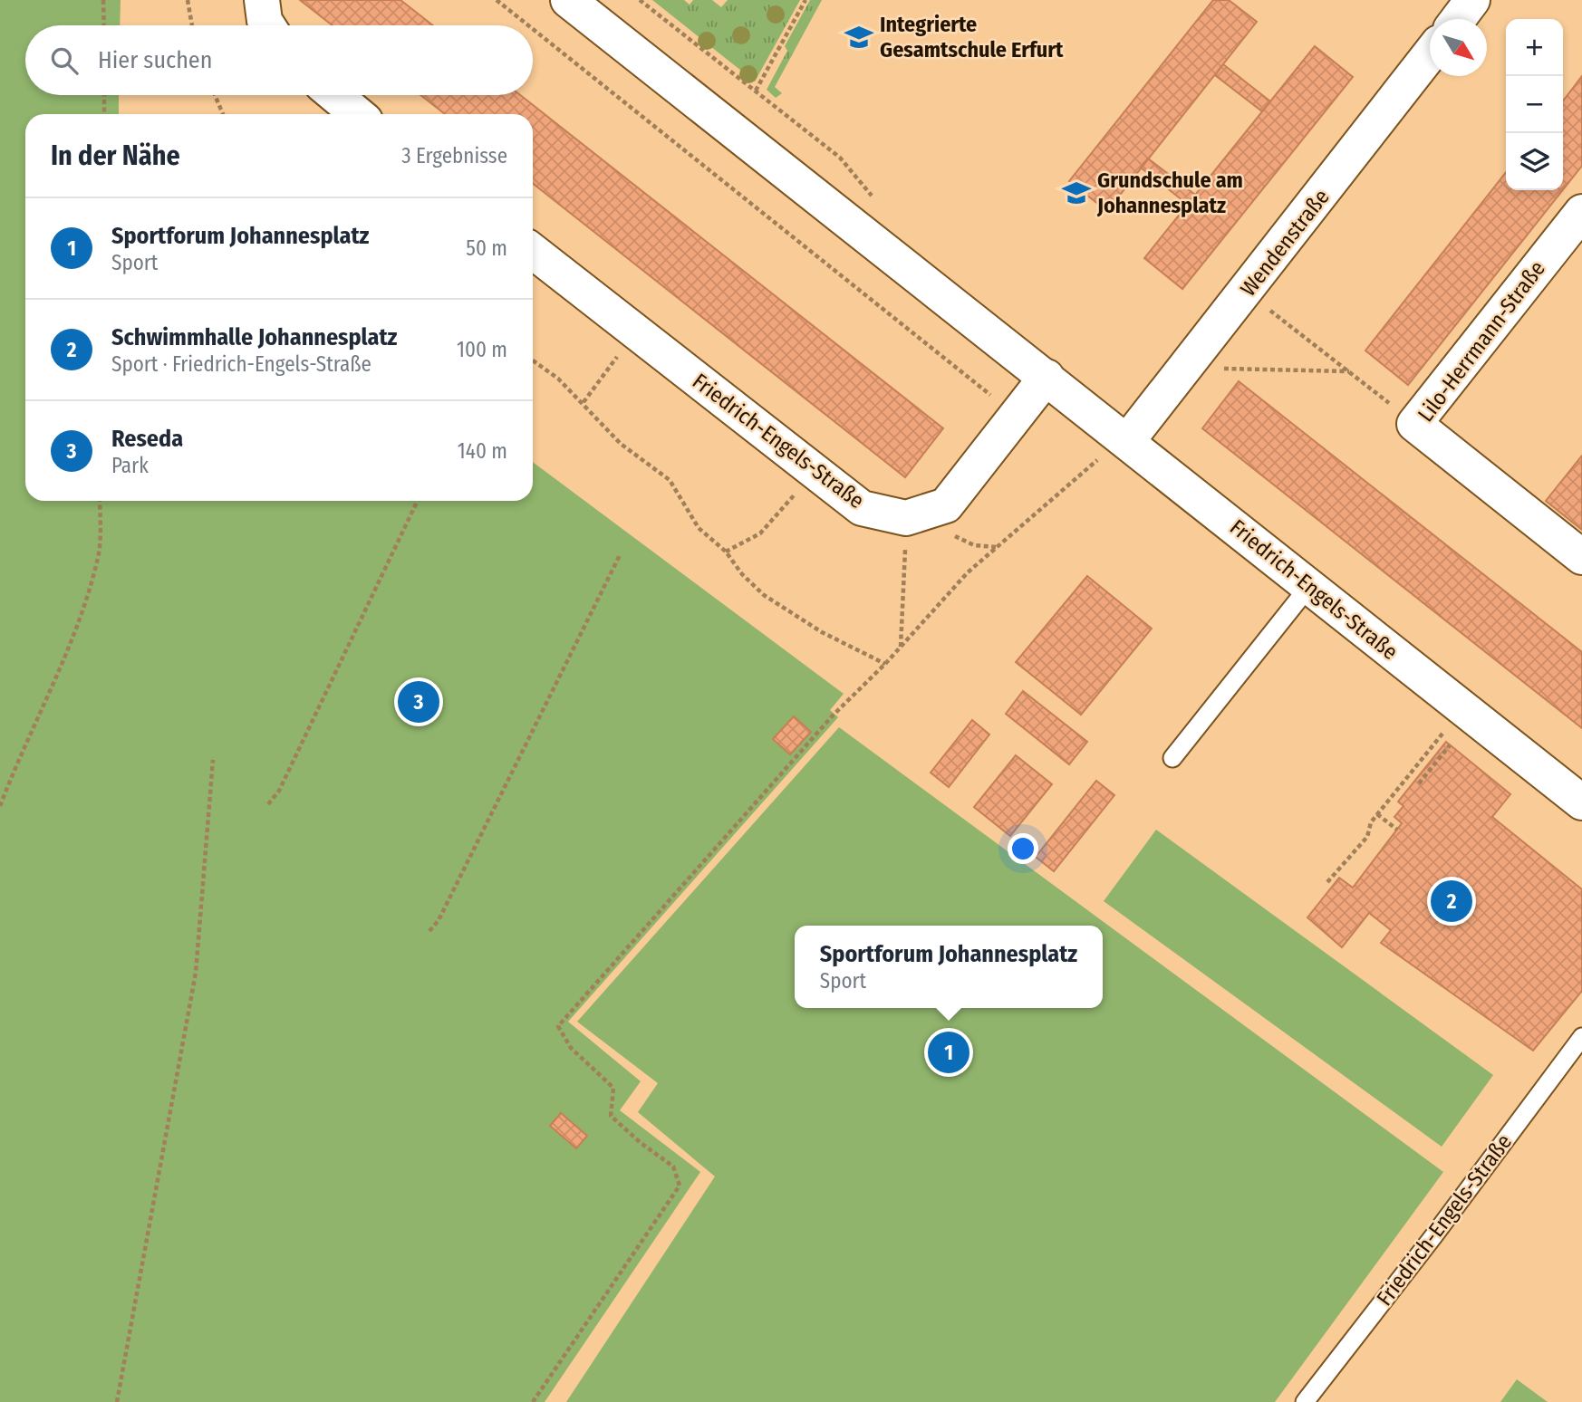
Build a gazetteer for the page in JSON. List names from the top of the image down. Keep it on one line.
{"streets":{"street":["Wendenstraße","Lilo-Herrmann-Straße","Friedrich-Engels-Straße"]},"crossings":[["Wendenstraße","Friedrich-Engels-Straße"]],"places":{"school or university":["Integrierte Gesamtschule Erfurt","Grundschule am Johannesplatz"]},"north":"bottom right","page":{"map_buttons":["+","−"],"search":"Hier suchen","heading":["In der Nähe","3 Ergebnisse"],"list":[{"mark":"1","name":"Sportforum Johannesplatz","note":"Sport","value":"50 m"},{"mark":"2","name":"Schwimmhalle Johannesplatz","note":"Sport · Friedrich-Engels-Straße","value":"100 m"},{"mark":"3","name":"Reseda","note":"Park","value":"140 m"}],"pins":["3","2","1"],"popup":["Sportforum Johannesplatz","Sport"]}}
